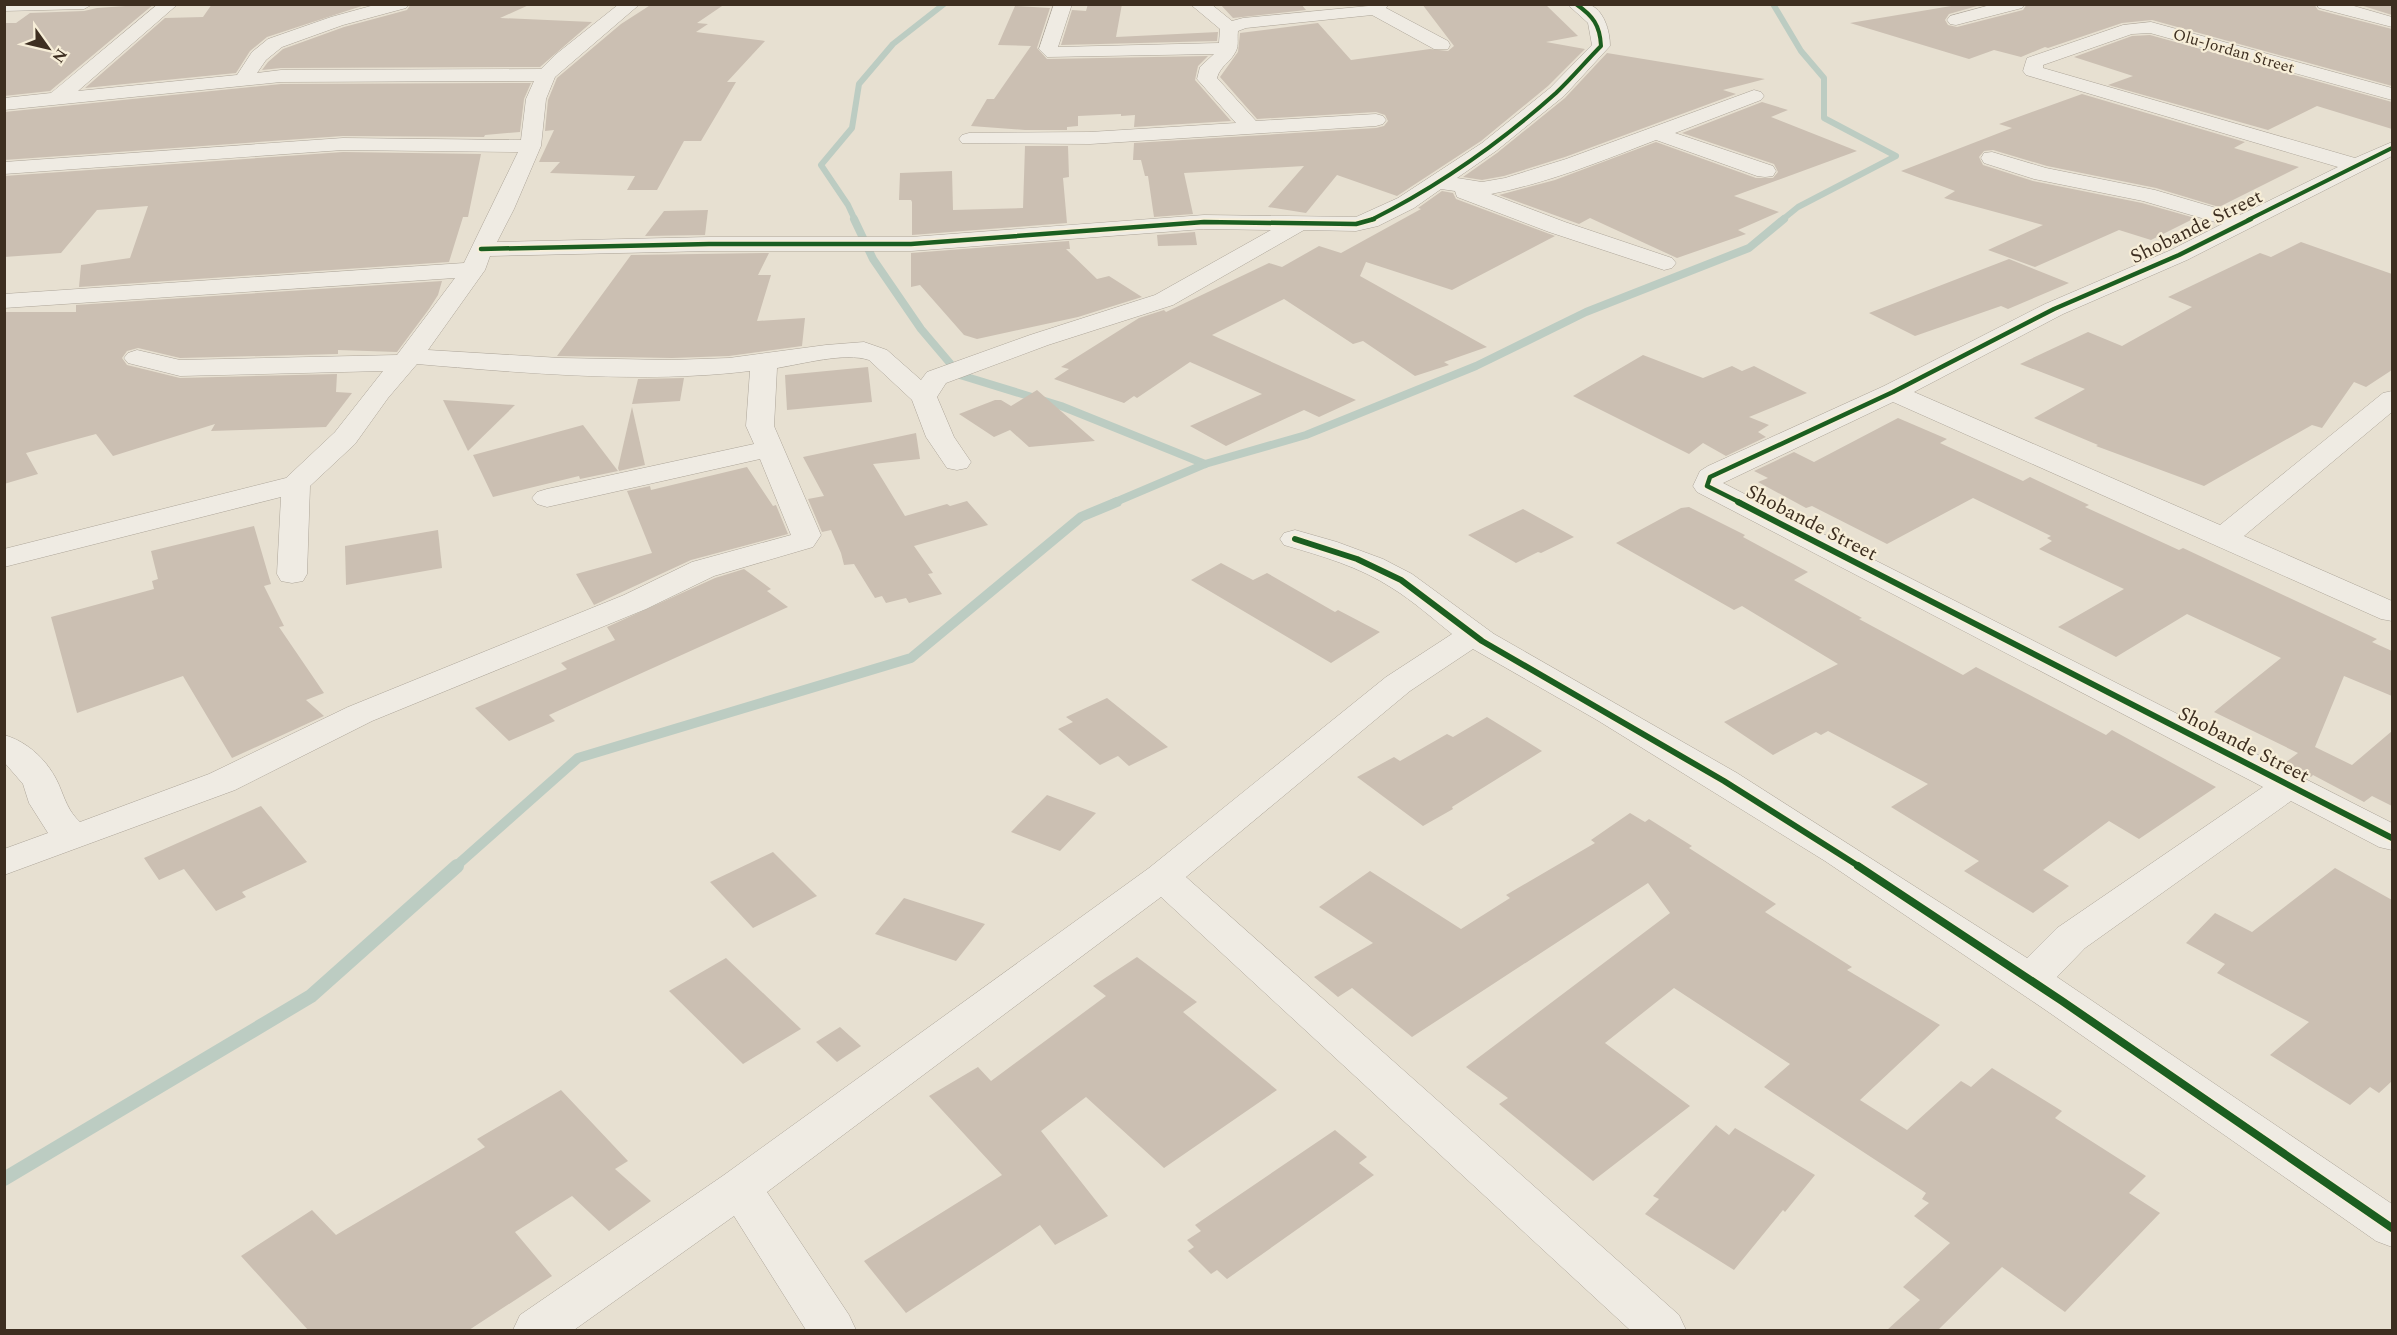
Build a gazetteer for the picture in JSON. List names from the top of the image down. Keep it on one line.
{"streets":{"street":["Olu-Jordan Street","Shobande Street"]},"crossings":[["Olu-Jordan Street","Shobande Street"]],"north":"bottom right"}
